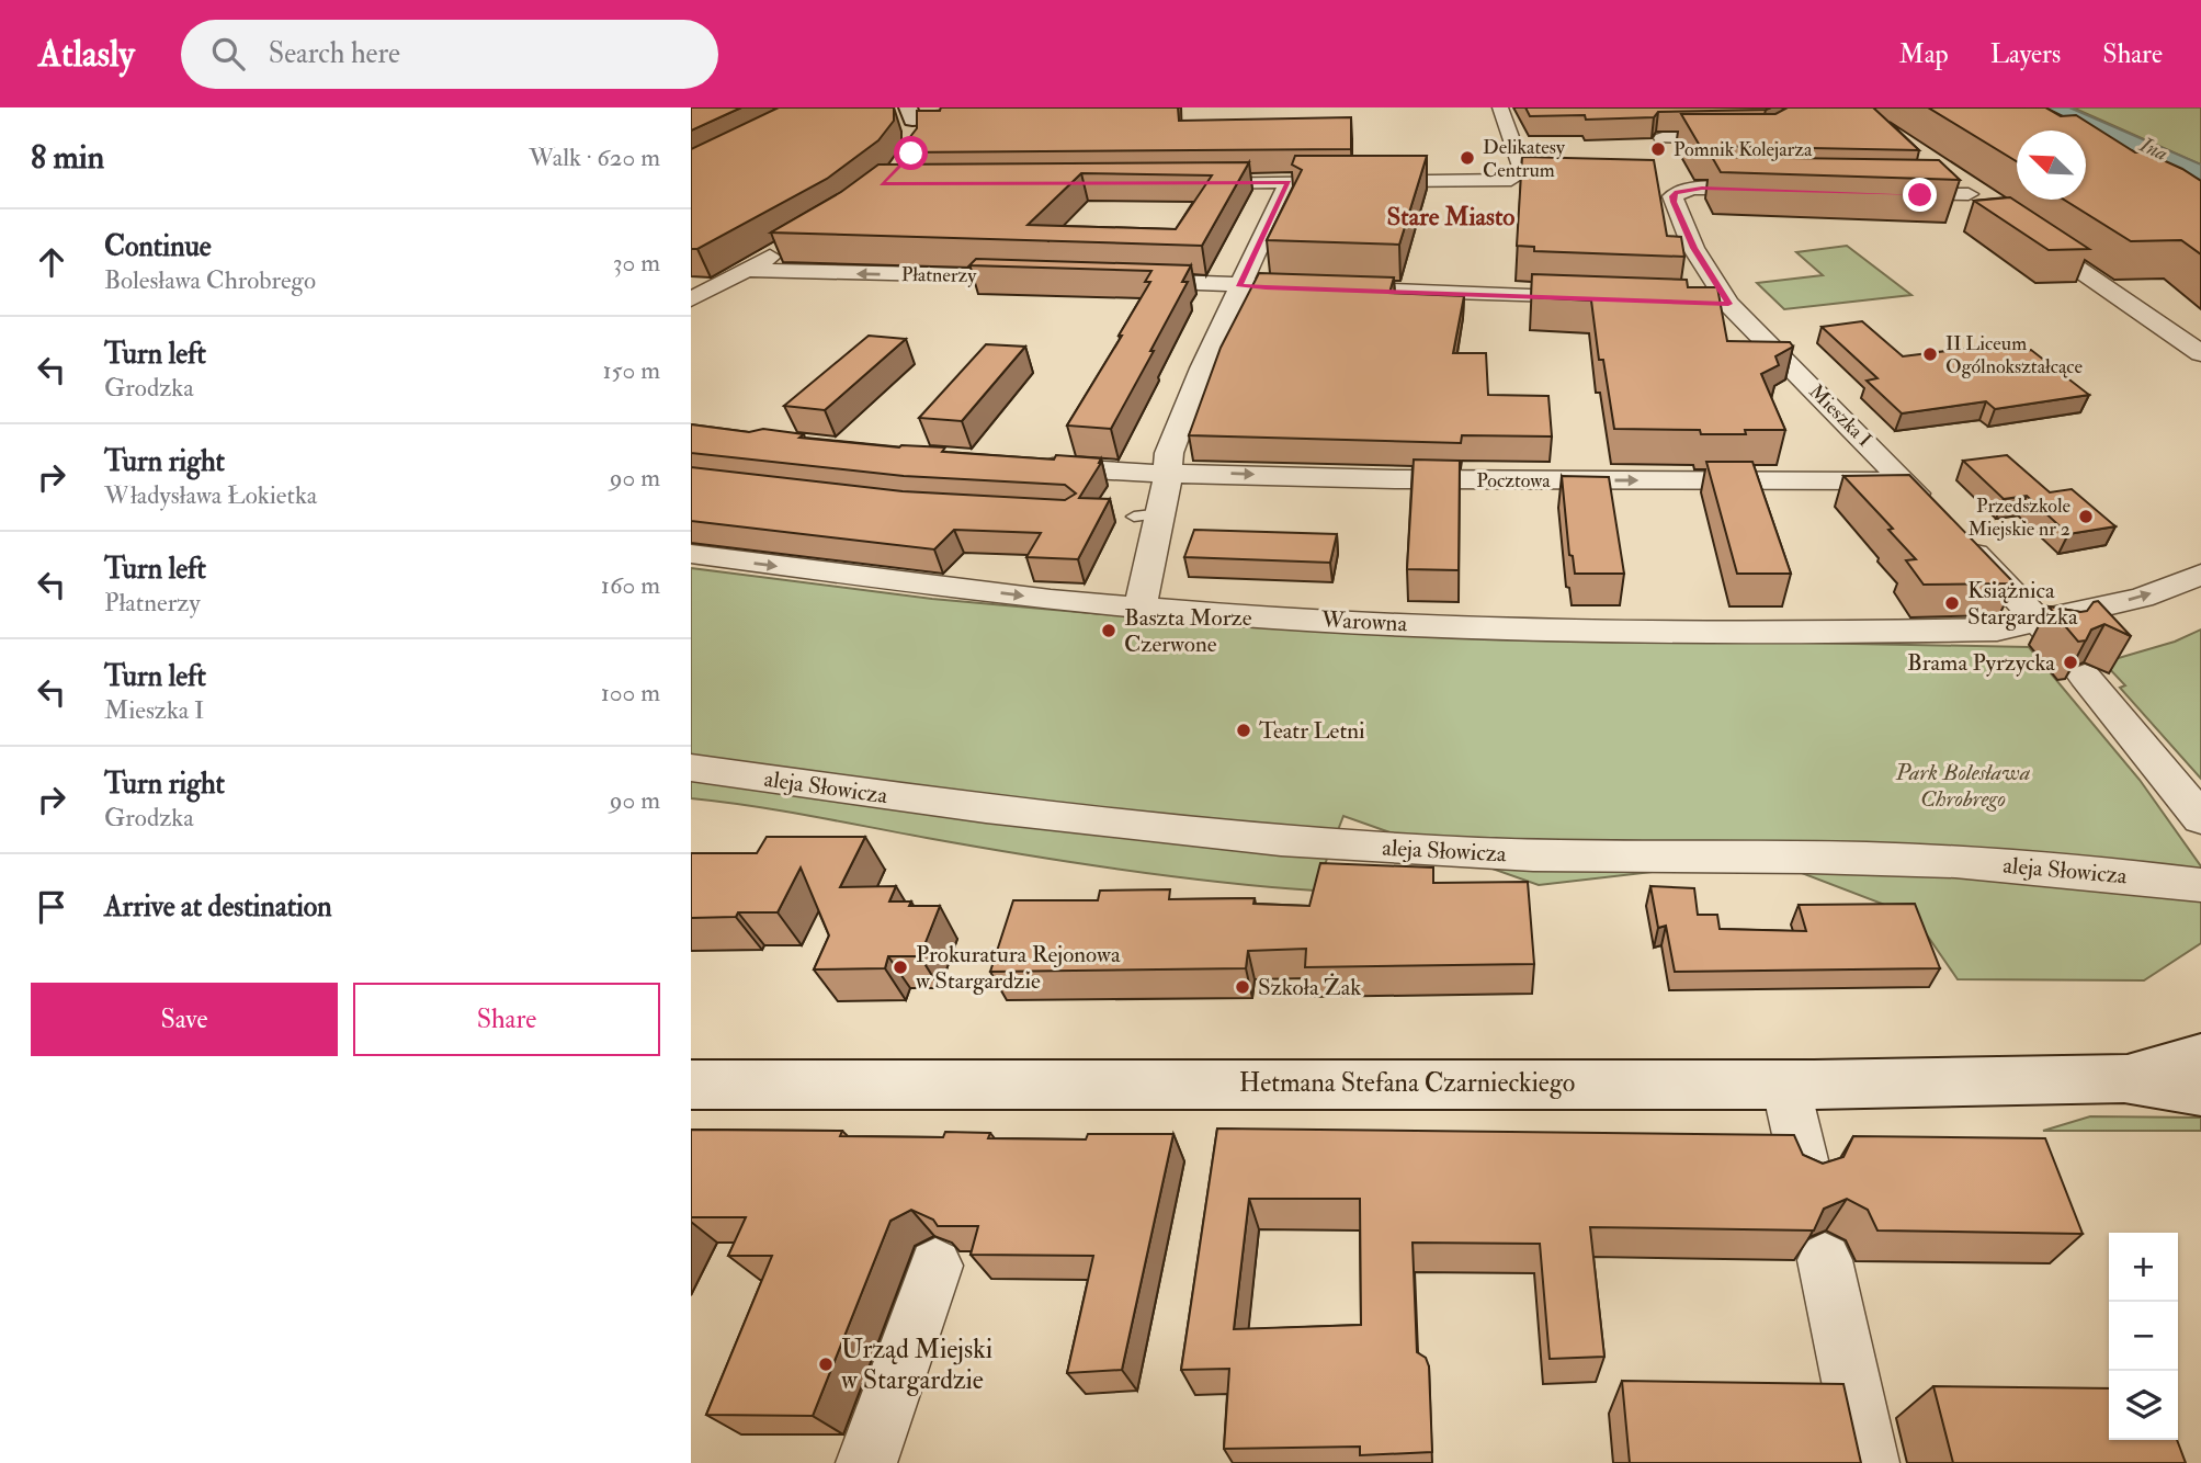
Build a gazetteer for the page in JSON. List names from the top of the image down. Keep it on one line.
{"streets":{"main road":["Hetmana Stefana Czarnieckiego"],"street":["Płatnerzy","Mieszka I","Pocztowa","Warowna","aleja Słowicza"]},"crossings":[["Mieszka I","Pocztowa"]],"one_way":["Płatnerzy","Warowna"],"districts":["Stare Miasto"],"water":["Ina"],"parks":["Park Bolesława Chrobrego"],"places":["Pomnik Kolejarza","Delikatesy Centrum","II Liceum Ogólnokształcące","Przedszkole Miejskie nr 2","Książnica Stargardzka","Baszta Morze Czerwone","Brama Pyrzycka","Teatr Letni","Prokuratura Rejonowa w Stargardzie","Szkoła Żak","Urząd Miejski w Stargardzie"],"north":"top left","page":{"header":"Atlasly","search":"Search here","nav":["Map","Layers","Share"],"heading":["8 min","Walk · 620 m"],"list":[["Continue","Bolesława Chrobrego","30 m"],["Turn left","Grodzka","150 m"],["Turn right","Władysława Łokietka","90 m"],["Turn left","Płatnerzy","160 m"],["Turn left","Mieszka I","100 m"],["Turn right","Grodzka","90 m"],"Arrive at destination"],"buttons":["Save","Share"],"map_buttons":["+","−"]}}
